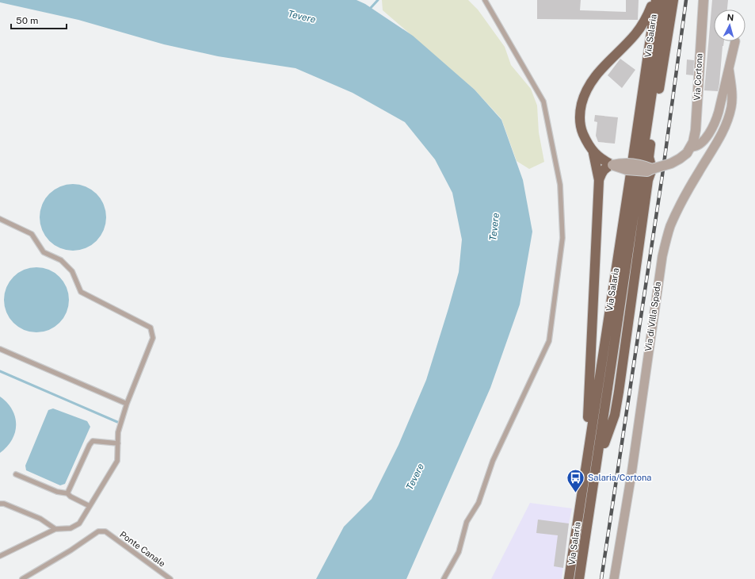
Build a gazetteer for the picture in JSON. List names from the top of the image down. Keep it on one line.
{"streets":{"main road":["Via Salaria"],"street":["Via Cortona","Via di Villa Spada"],"lane":["Ponte Canale"]},"crossings":[["Via Cortona","Via di Villa Spada"]],"water":["Tevere"],"places":{"bus stop":["Salaria/Cortona"]},"scale_bar":"50 m","north":"top"}
